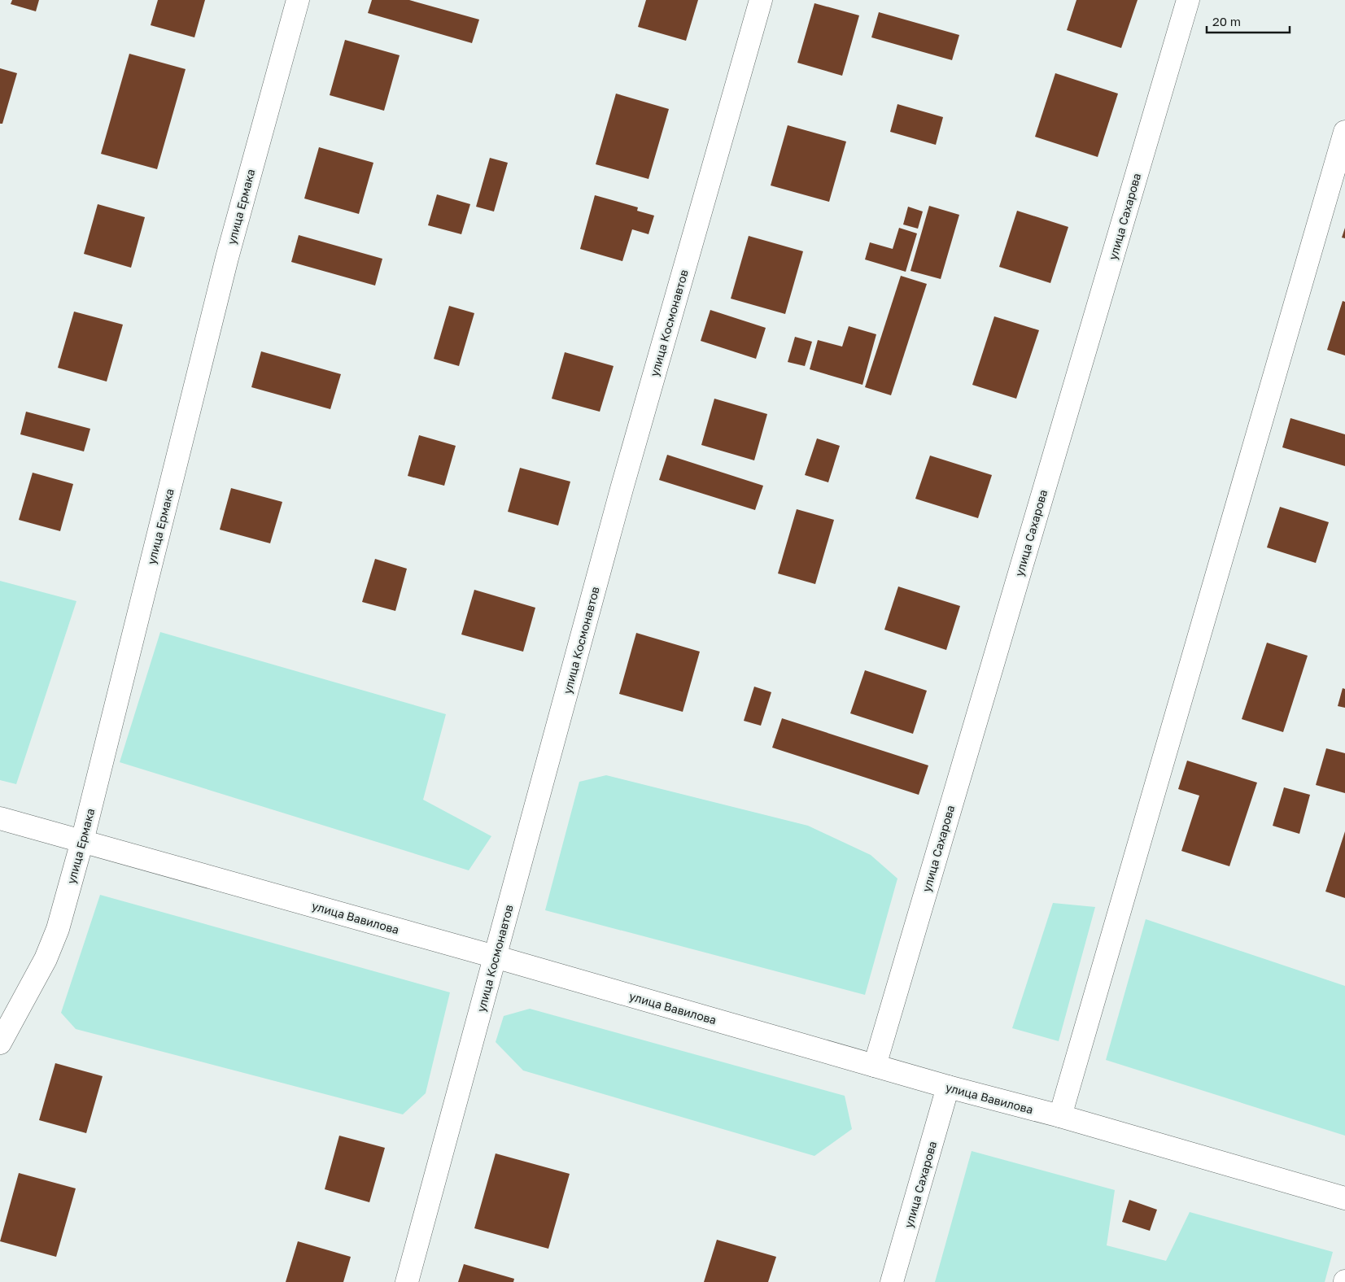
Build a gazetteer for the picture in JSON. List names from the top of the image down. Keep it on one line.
{"streets":{"street":["улица Ермака","улица Сахарова","улица Космонавтов","улица Вавилова"]},"crossings":[["улица Ермака","улица Вавилова"],["улица Сахарова","улица Вавилова"],["улица Космонавтов","улица Вавилова"]],"scale_bar":"20 m"}
